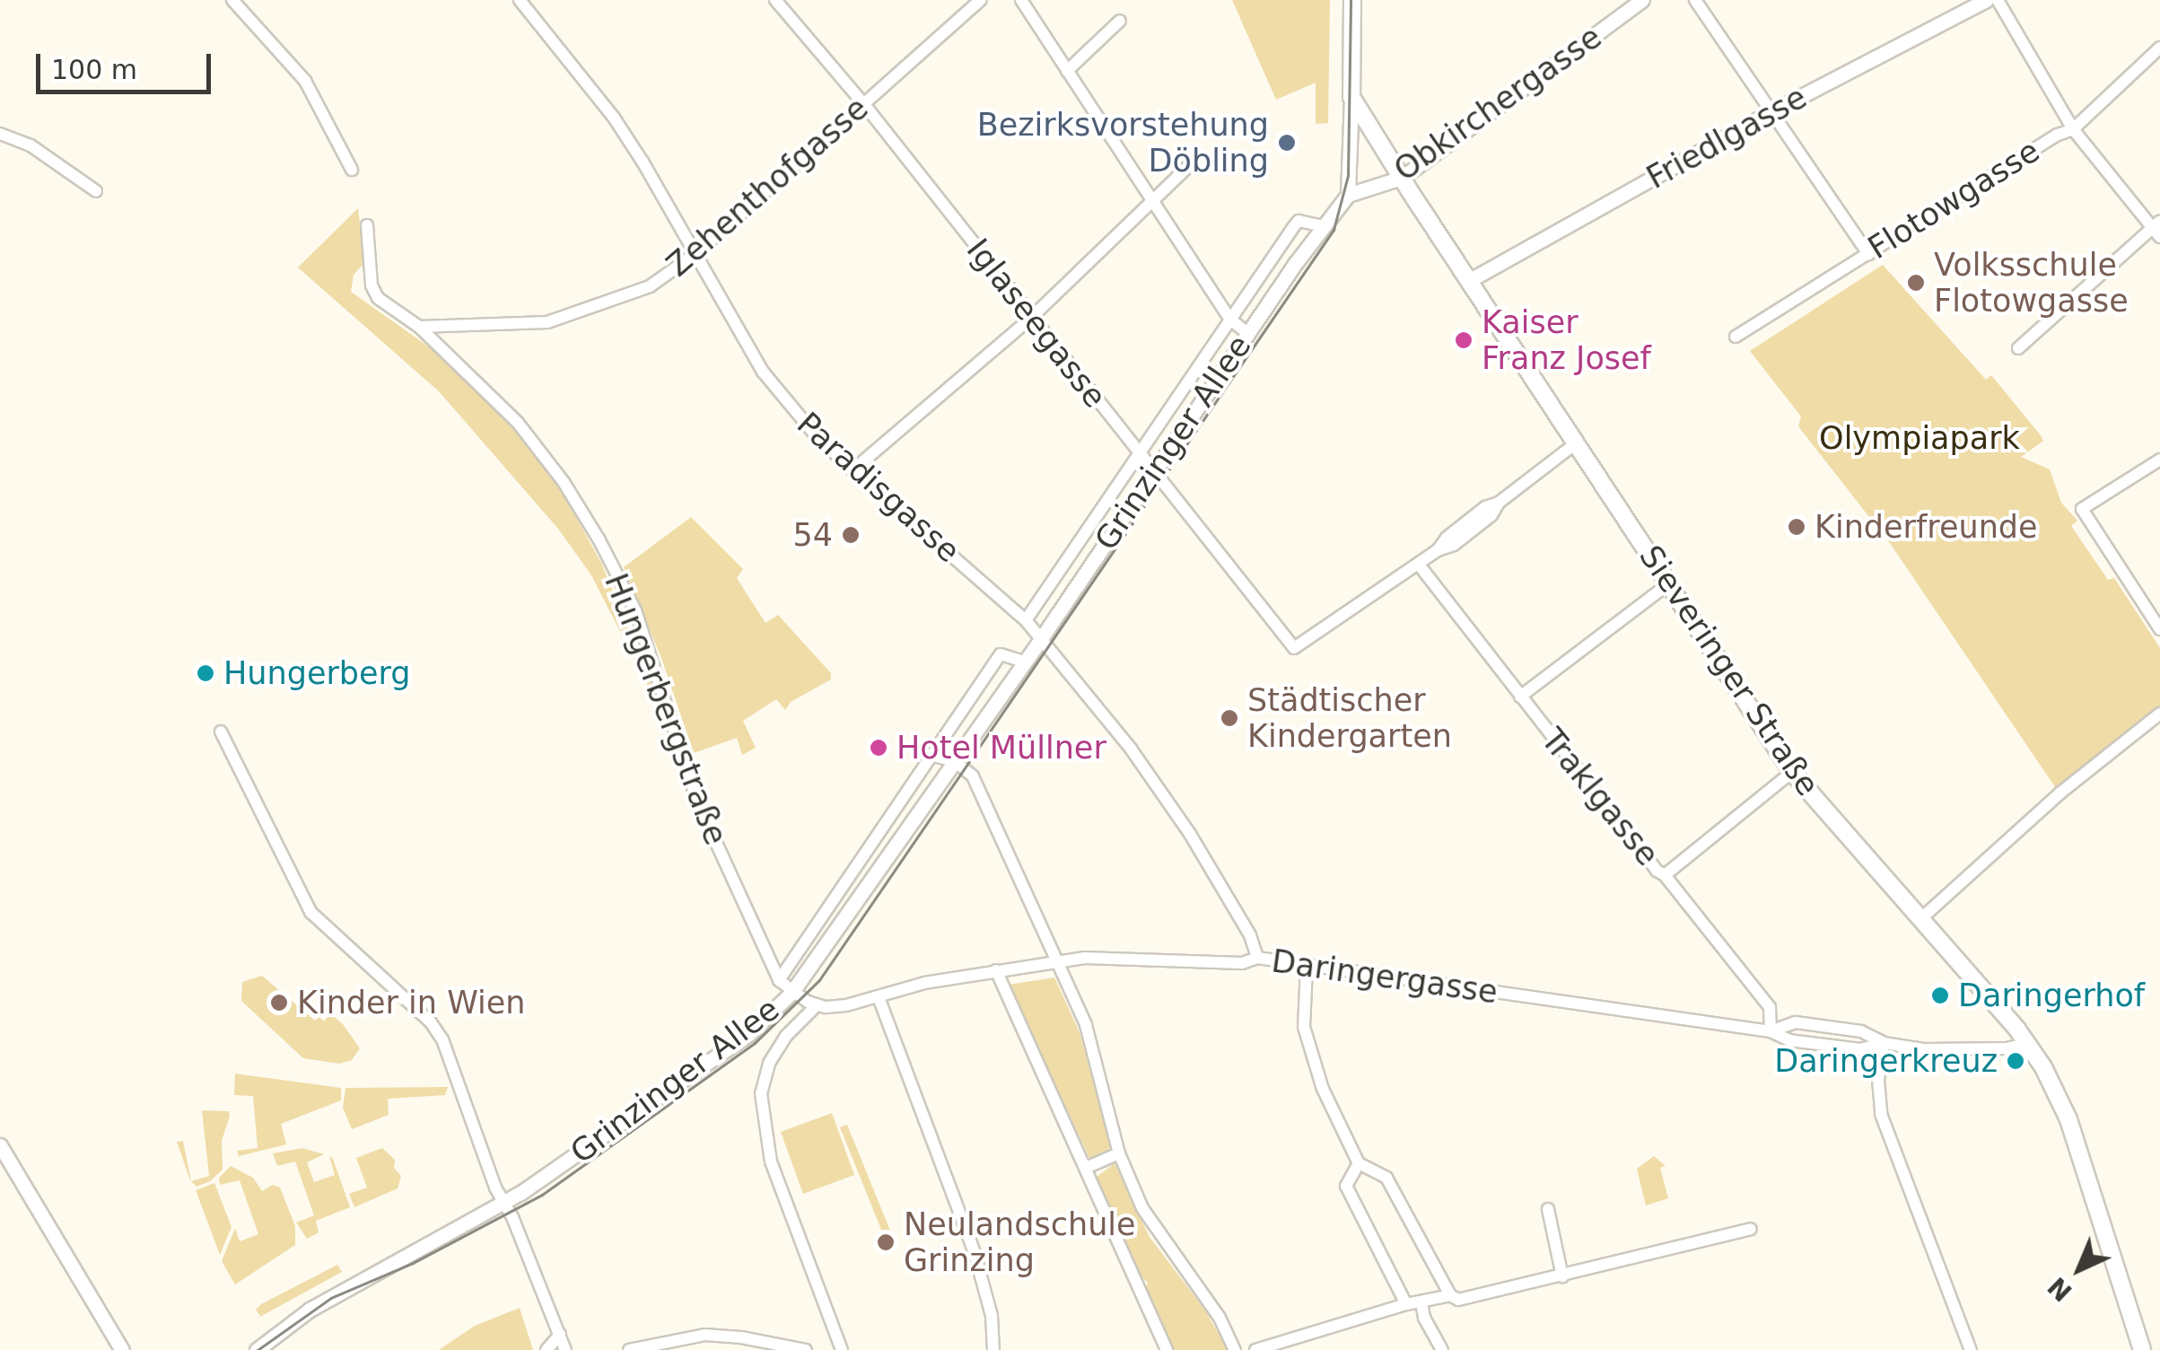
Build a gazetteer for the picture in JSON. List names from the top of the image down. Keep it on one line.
{"streets":{"main road":["Sieveringer Straße"],"street":["Obkirchergasse","Friedlgasse","Zehenthofgasse","Flotowgasse","Iglaseegasse","Grinzinger Allee","Paradisgasse","Hungerbergstraße","Traklgasse","Daringergasse"]},"crossings":[["Obkirchergasse","Grinzinger Allee"],["Obkirchergasse","Sieveringer Straße"],["Friedlgasse","Sieveringer Straße"],["Zehenthofgasse","Iglaseegasse"],["Zehenthofgasse","Paradisgasse"],["Zehenthofgasse","Hungerbergstraße"],["Iglaseegasse","Grinzinger Allee"],["Iglaseegasse","Traklgasse"],["Grinzinger Allee","Paradisgasse"],["Grinzinger Allee","Hungerbergstraße"],["Paradisgasse","Daringergasse"],["Sieveringer Straße","Daringergasse"],["Traklgasse","Daringergasse"]],"parks":["Olympiapark"],"places":["Bezirksvorstehung Döbling","Volksschule Flotowgasse","Kaiser Franz Josef","Kinderfreunde","54","Hungerberg","Städtischer Kindergarten","Hotel Müllner","Daringerhof","Kinder in Wien","Daringerkreuz","Neulandschule Grinzing"],"scale_bar":"100 m","north":"bottom left"}
